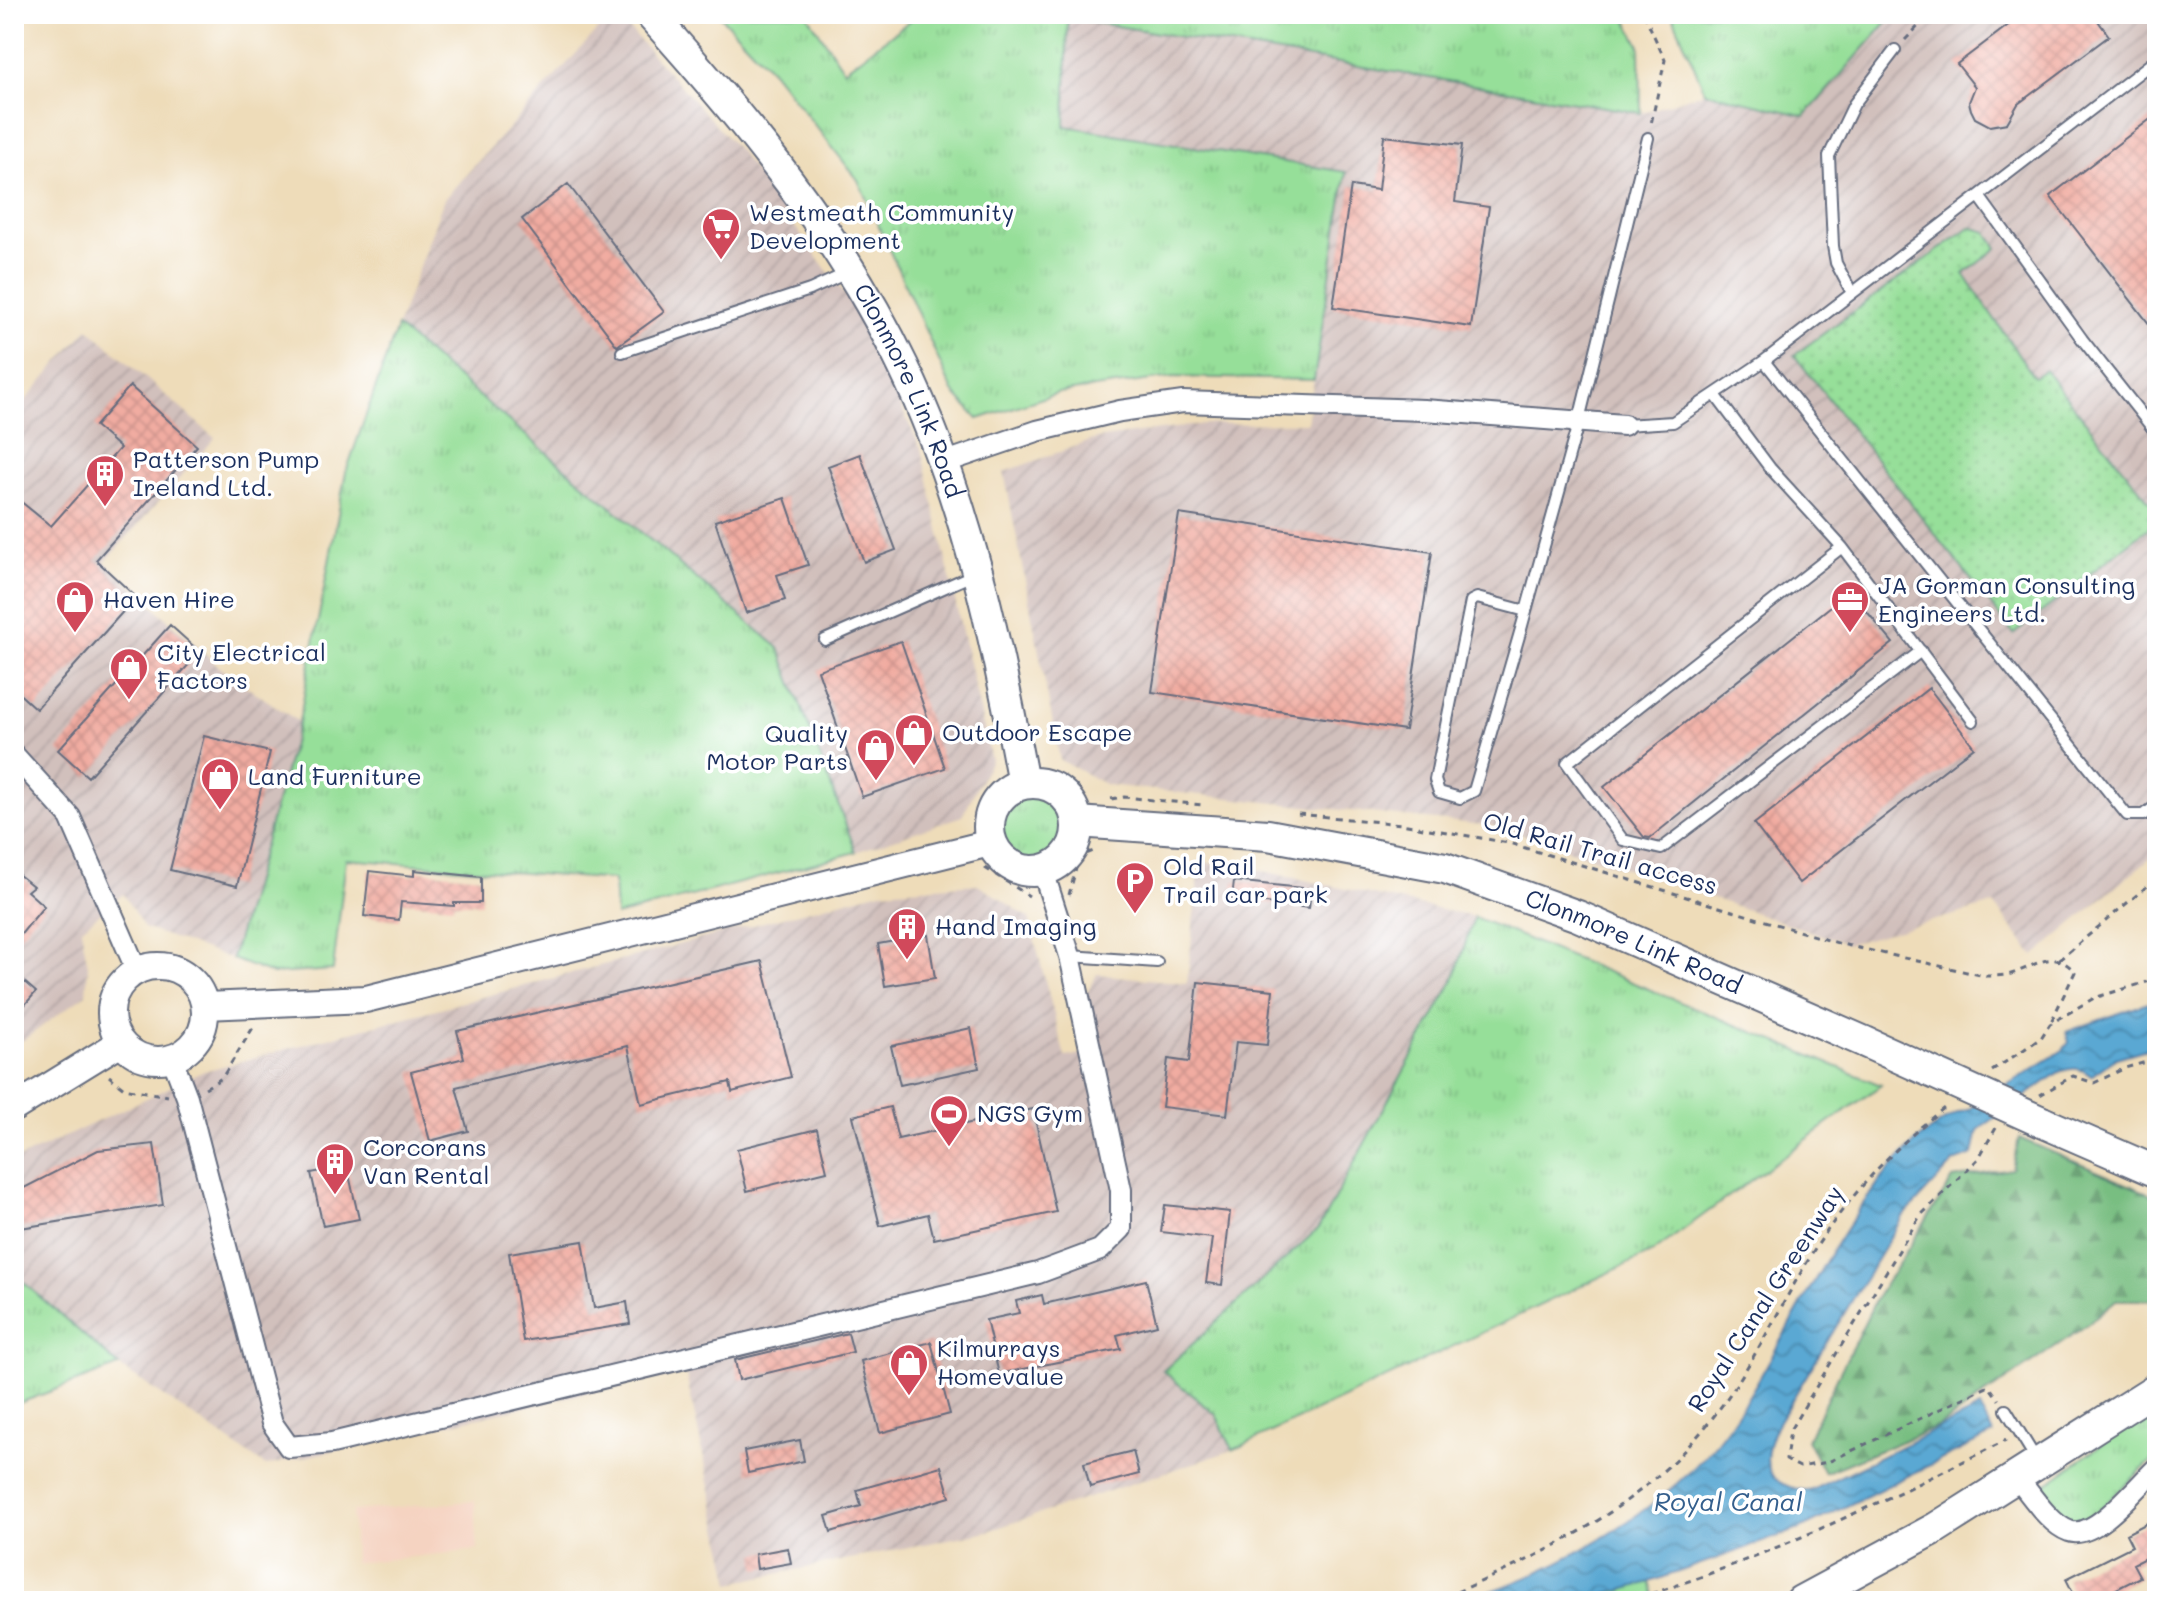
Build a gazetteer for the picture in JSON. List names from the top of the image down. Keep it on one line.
{"streets":{"main road":["Clonmore Link Road"],"path":["Old Rail Trail access","Royal Canal Greenway"]},"water":["Royal Canal"],"places":{"supermarket":["Westmeath Community Development"],"building":["Patterson Pump Ireland Ltd.","Hand Imaging","Corcorans Van Rental"],"shop":["Haven Hire","City Electrical Factors","Outdoor Escape","Quality Motor Parts","Land Furniture","Kilmurrays Homevalue"],"office":["JA Gorman Consulting Engineers Ltd."],"parking":["Old Rail Trail car park"],"sports":["NGS Gym"]}}
